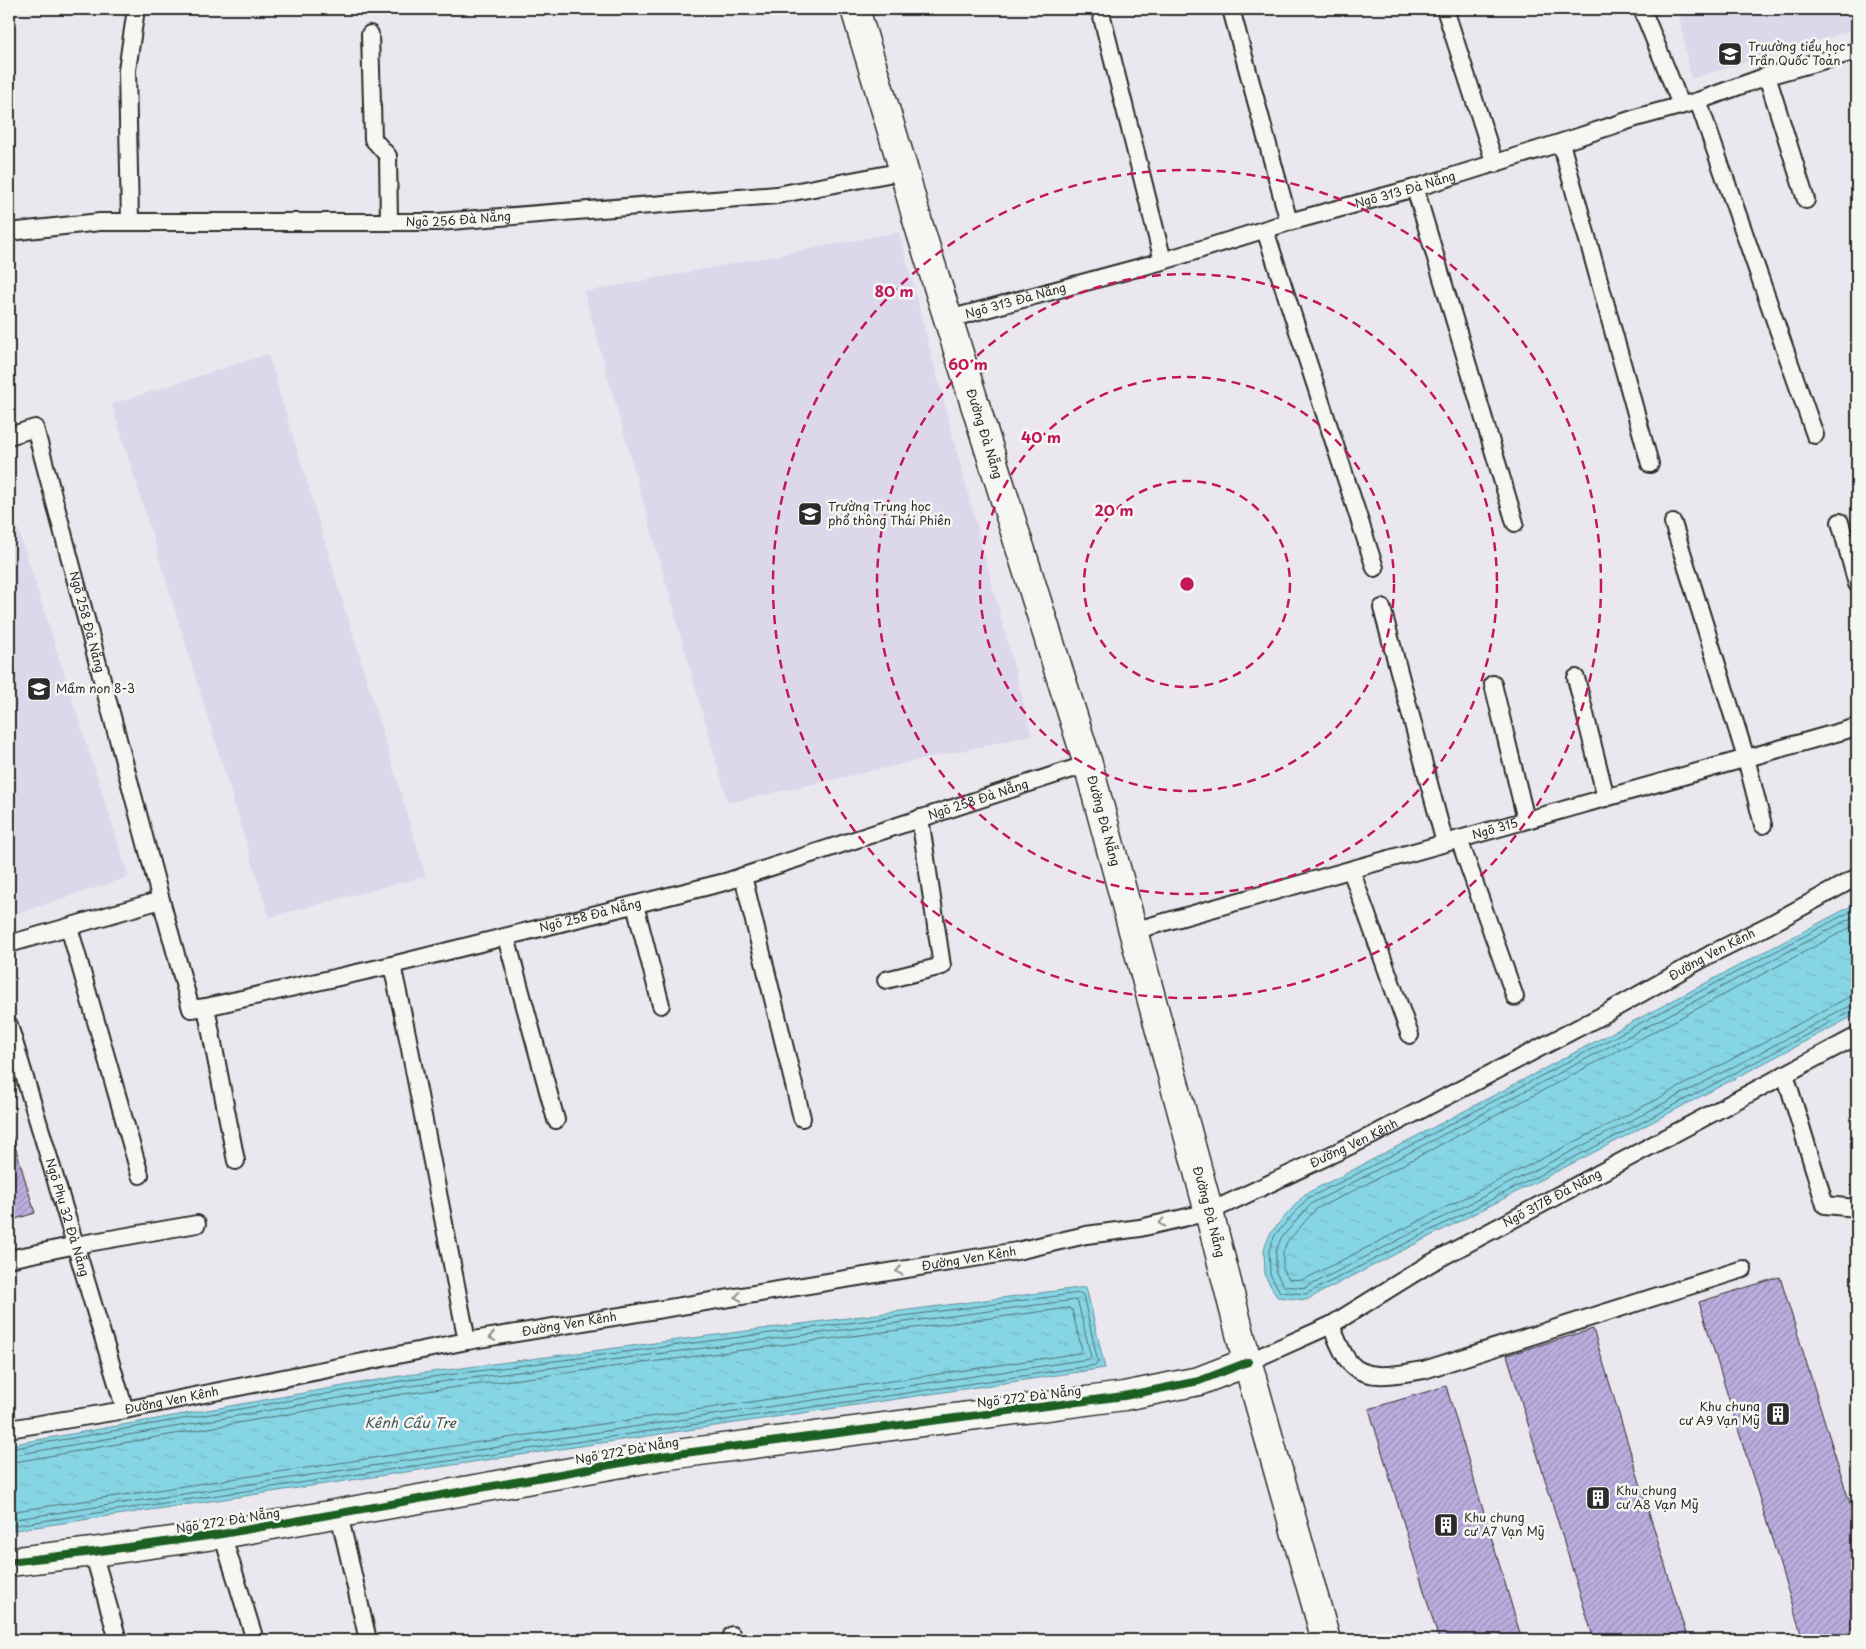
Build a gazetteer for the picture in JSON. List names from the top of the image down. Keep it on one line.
{"streets":{"main road":["Đường Đà Nẵng","Ngõ 272 Đà Nẵng"],"lane":["Ngõ 313 Đà Nẵng","Ngõ 256 Đà Nẵng","Ngõ 258 Đà Nẵng","Ngõ 315","Đường Ven Kênh","Ngõ 317B Đà Nẵng","Ngõ Phụ 32 Đà Nẵng"]},"crossings":[["Ngõ 313 Đà Nẵng","Đường Đà Nẵng"],["Ngõ 256 Đà Nẵng","Đường Đà Nẵng"],["Đường Đà Nẵng","Ngõ 258 Đà Nẵng"],["Đường Đà Nẵng","Ngõ 315"],["Đường Đà Nẵng","Đường Ven Kênh"],["Đường Đà Nẵng","Ngõ 317B Đà Nẵng"],["Đường Đà Nẵng","Ngõ 272 Đà Nẵng"],["Đường Ven Kênh","Ngõ Phụ 32 Đà Nẵng"],["Ngõ 317B Đà Nẵng","Ngõ 272 Đà Nẵng"]],"one_way":["Đường Ven Kênh"],"water":["Kênh Cầu Tre"],"places":{"school or university":["Truường tiểu học Trần Quốc Toản","Trường Trung học phổ thông Thái Phiên","Mầm non 8-3"],"building":["Khu chung cư A9 Vạn Mỹ","Khu chung cư A8 Vạn Mỹ","Khu chung cư A7 Vạn Mỹ"]},"rings":["80 m","60 m","40 m","20 m"]}
